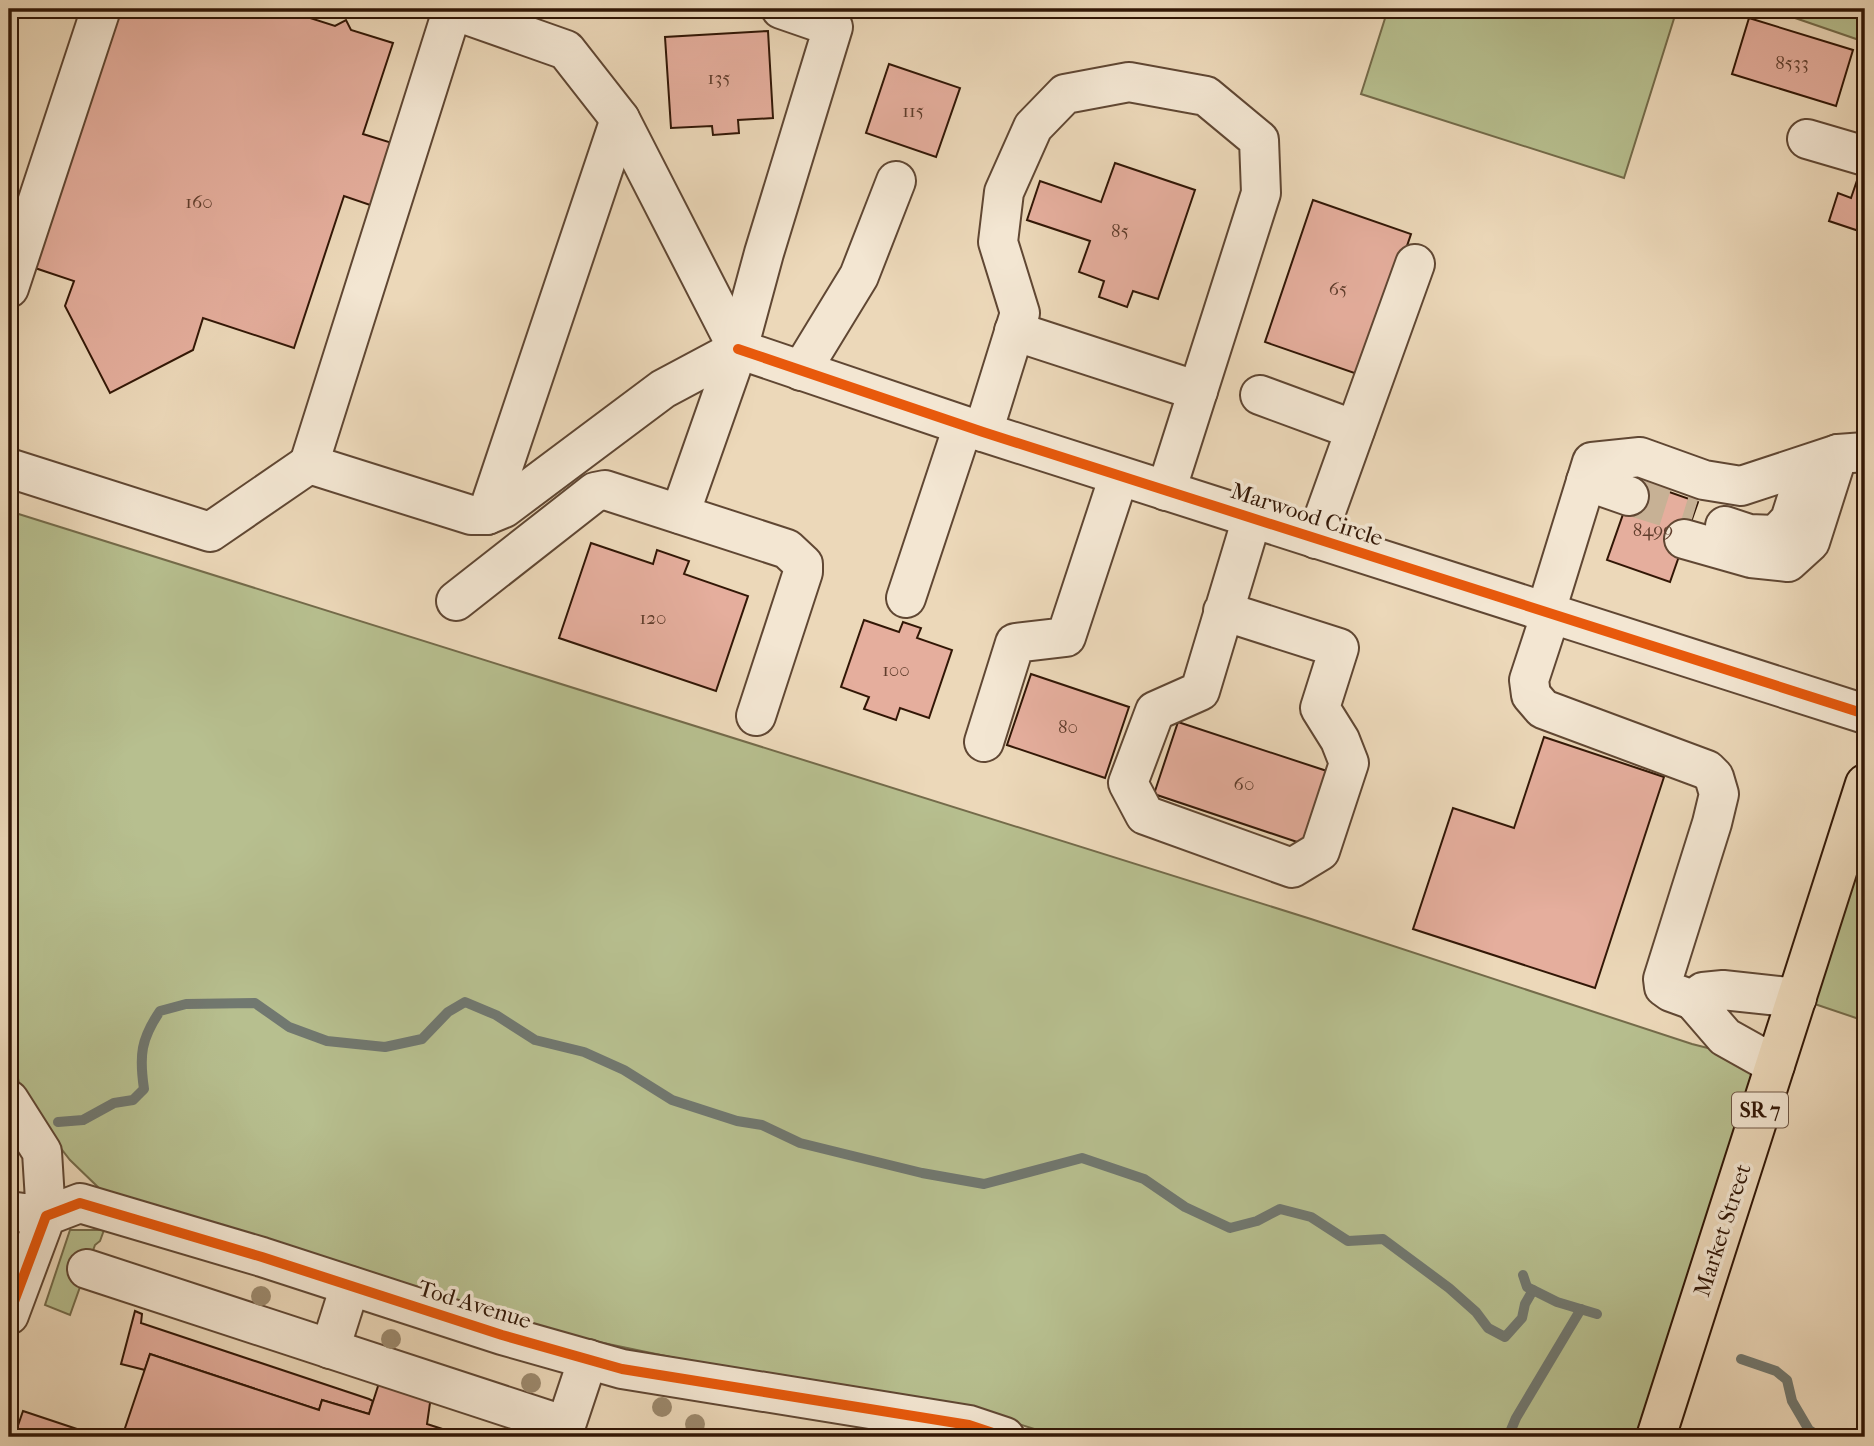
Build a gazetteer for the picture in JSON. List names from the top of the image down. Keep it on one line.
{"streets":{"main road":["SR 7","Market Street"],"street":["Marwood Circle","Tod Avenue"]},"house_numbers":["8533","135","115","160","85","65","8499","120","100","80","60"]}
